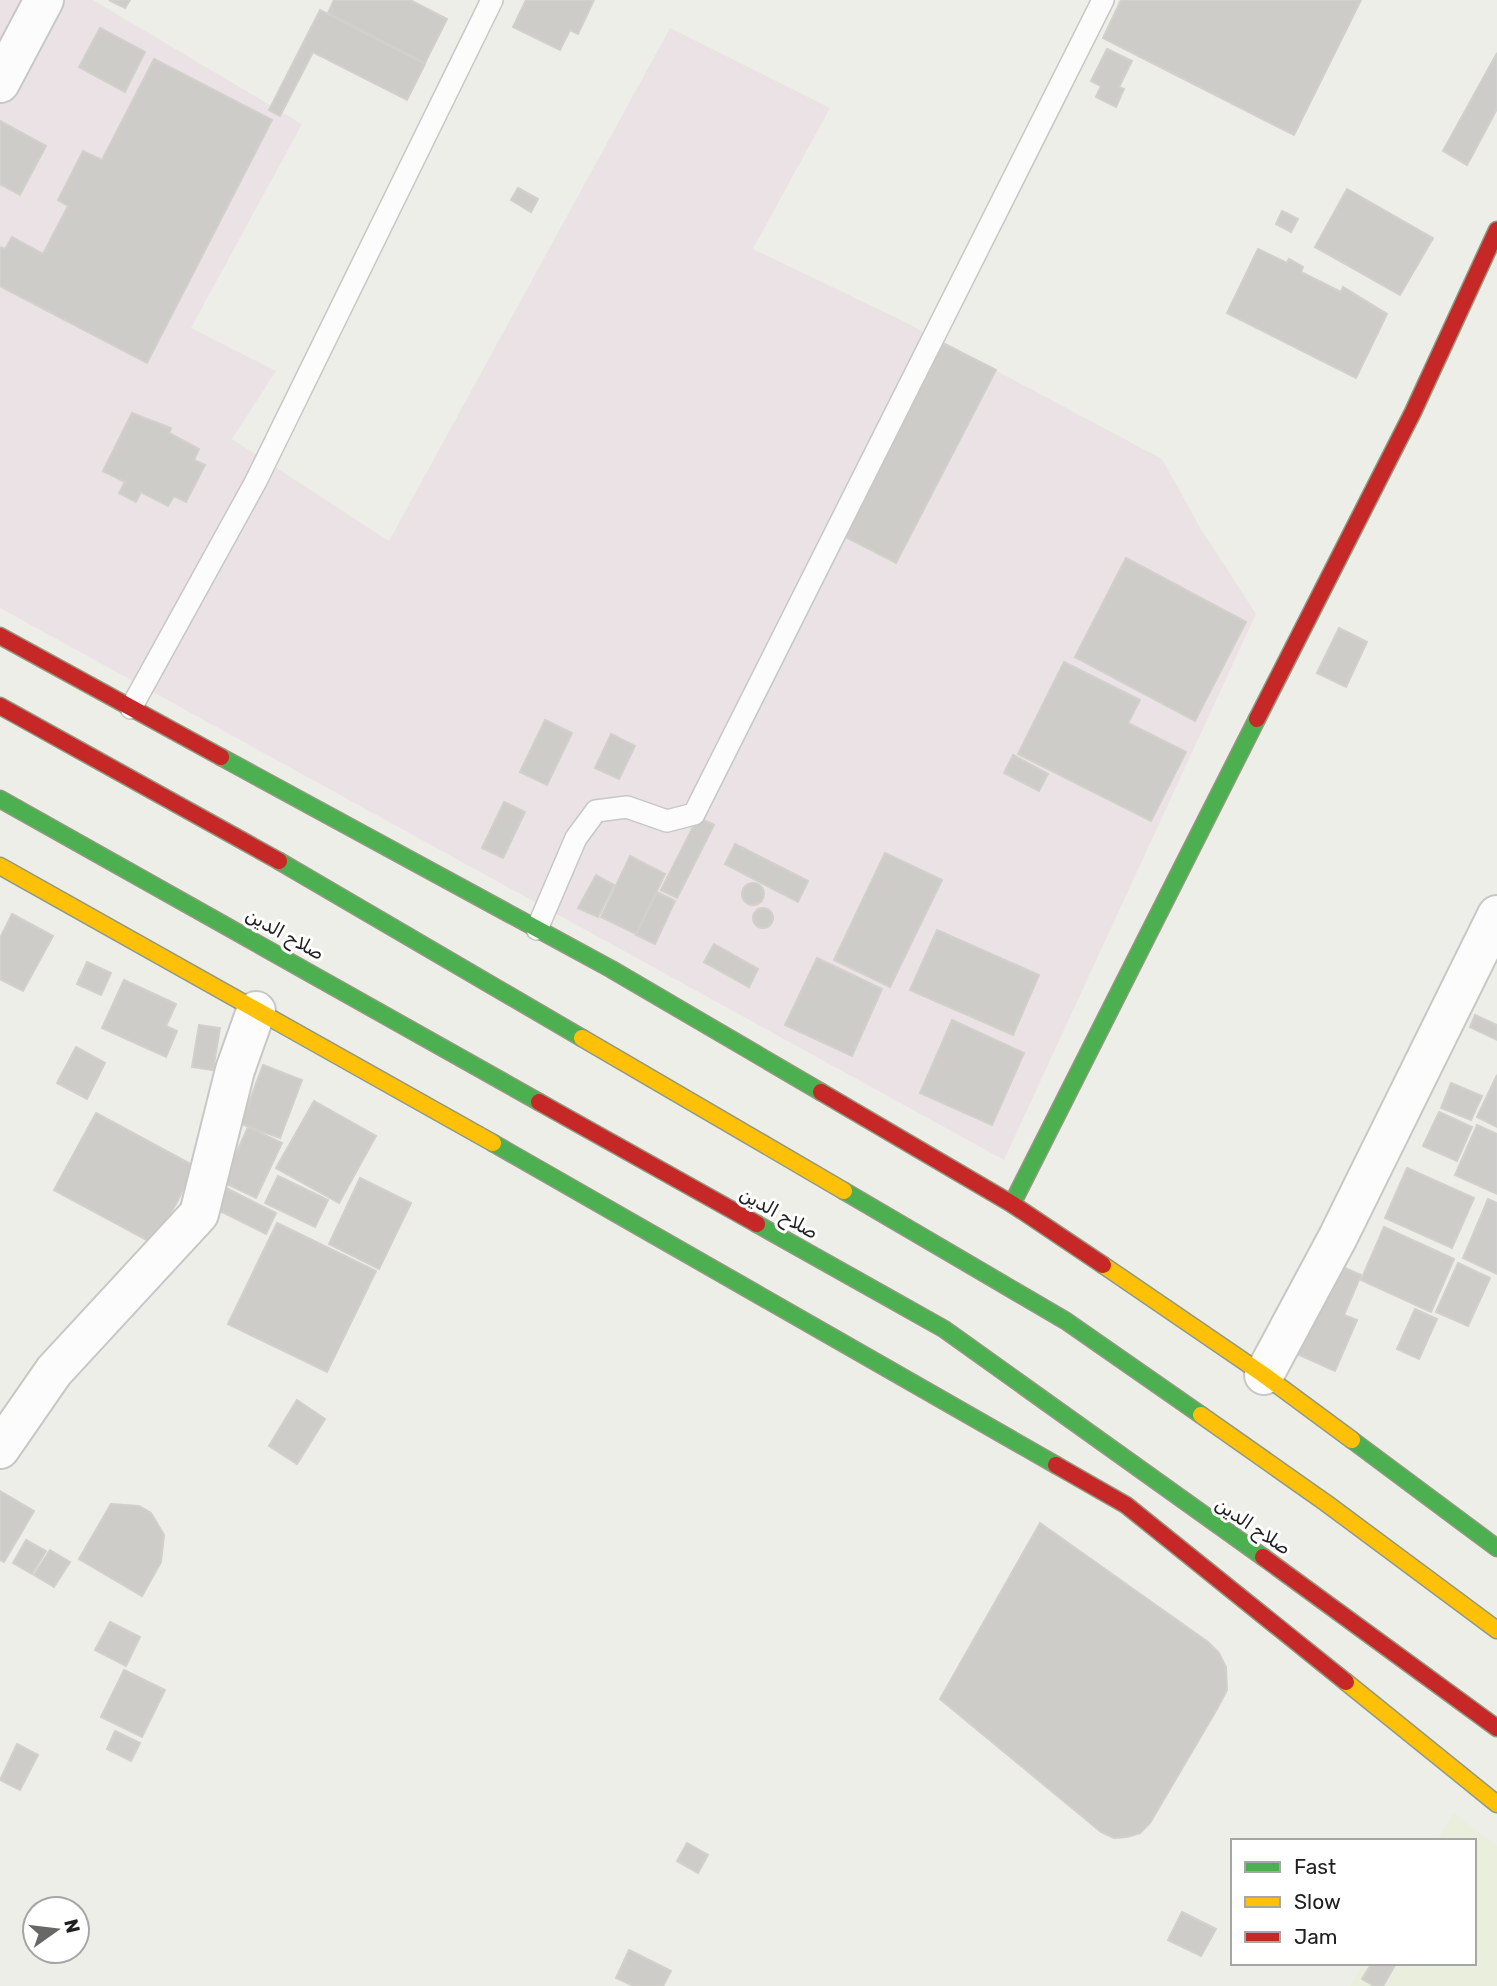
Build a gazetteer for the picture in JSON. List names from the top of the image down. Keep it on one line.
{"streets":{"main road":["صلاح الدين"]},"legend":["Fast","Slow","Jam"],"north":"right"}
